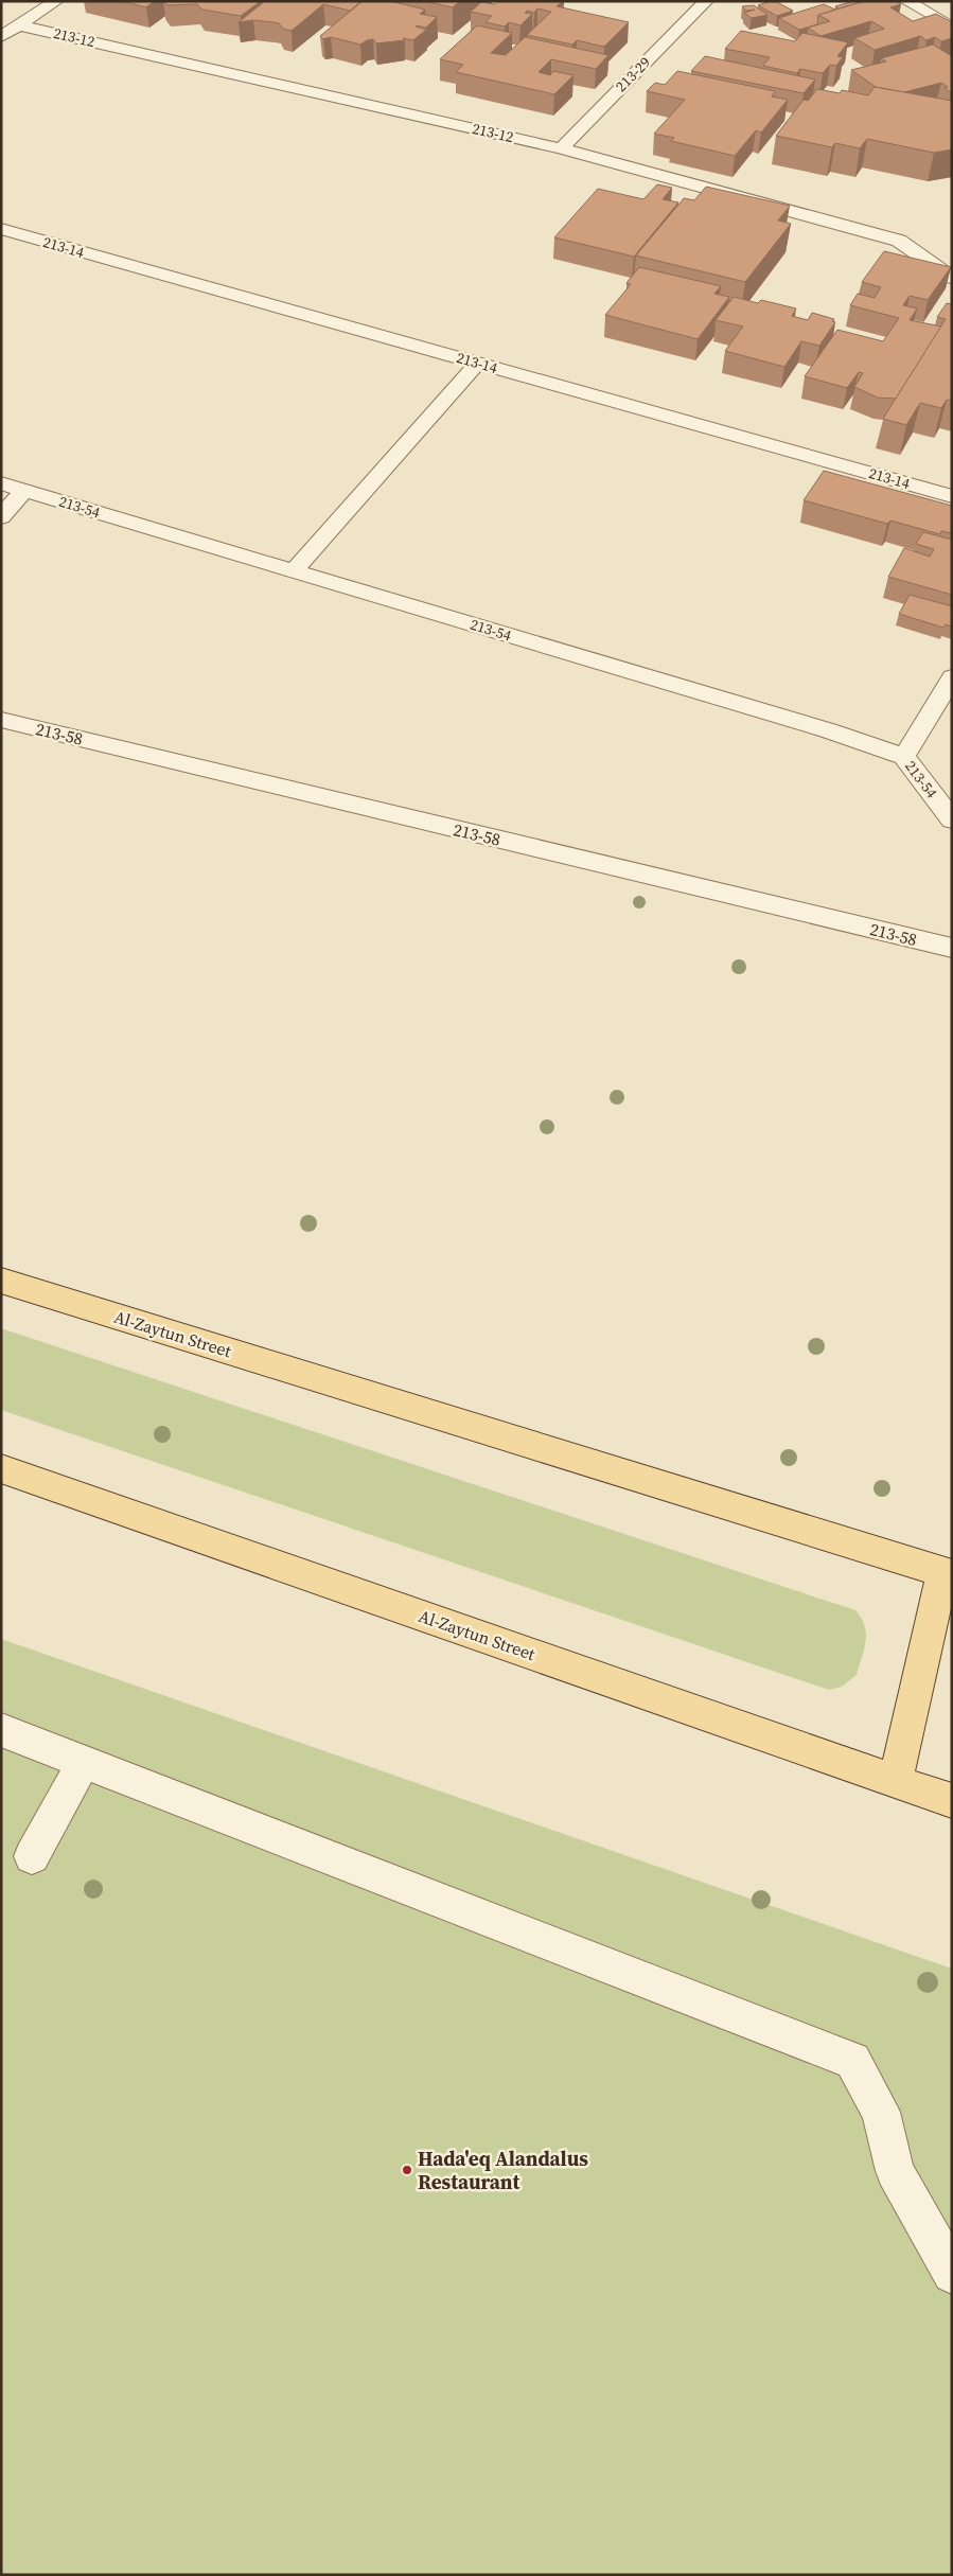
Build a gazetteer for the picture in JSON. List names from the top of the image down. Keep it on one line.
{"streets":{"main road":["Al-Zaytun Street"],"street":["213-12","213-29","213-14","213-54","213-58"]},"crossings":[["213-12","213-29"]],"places":["Hada'eq Alandalus Restaurant"]}
